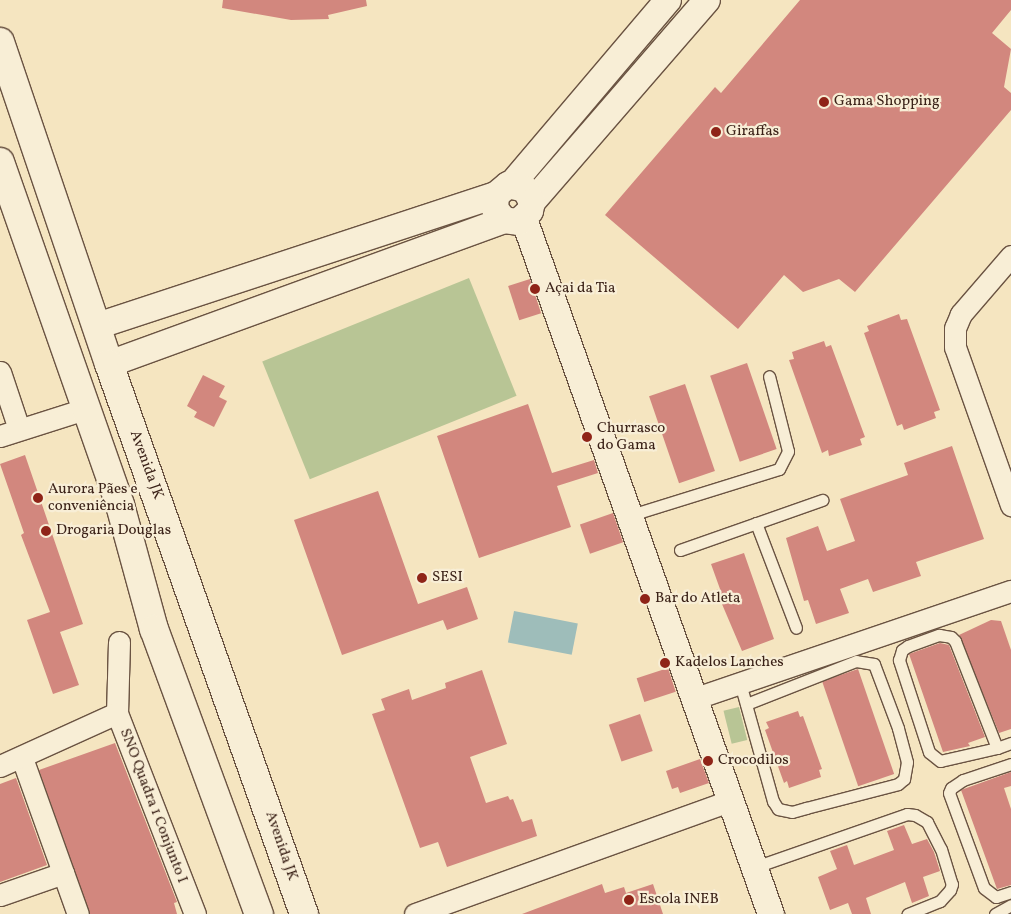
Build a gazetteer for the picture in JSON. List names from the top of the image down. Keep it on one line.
{"streets":{"main road":["Avenida JK"],"street":["SNO Quadra 1 Conjunto I"]},"places":["Gama Shopping","Giraffas","Açai da Tia","Churrasco do Gama","Aurora Pães e conveniência","Drogaria Douglas","SESI","Bar do Atleta","Kadelos Lanches","Crocodilos","Escola INEB"]}
